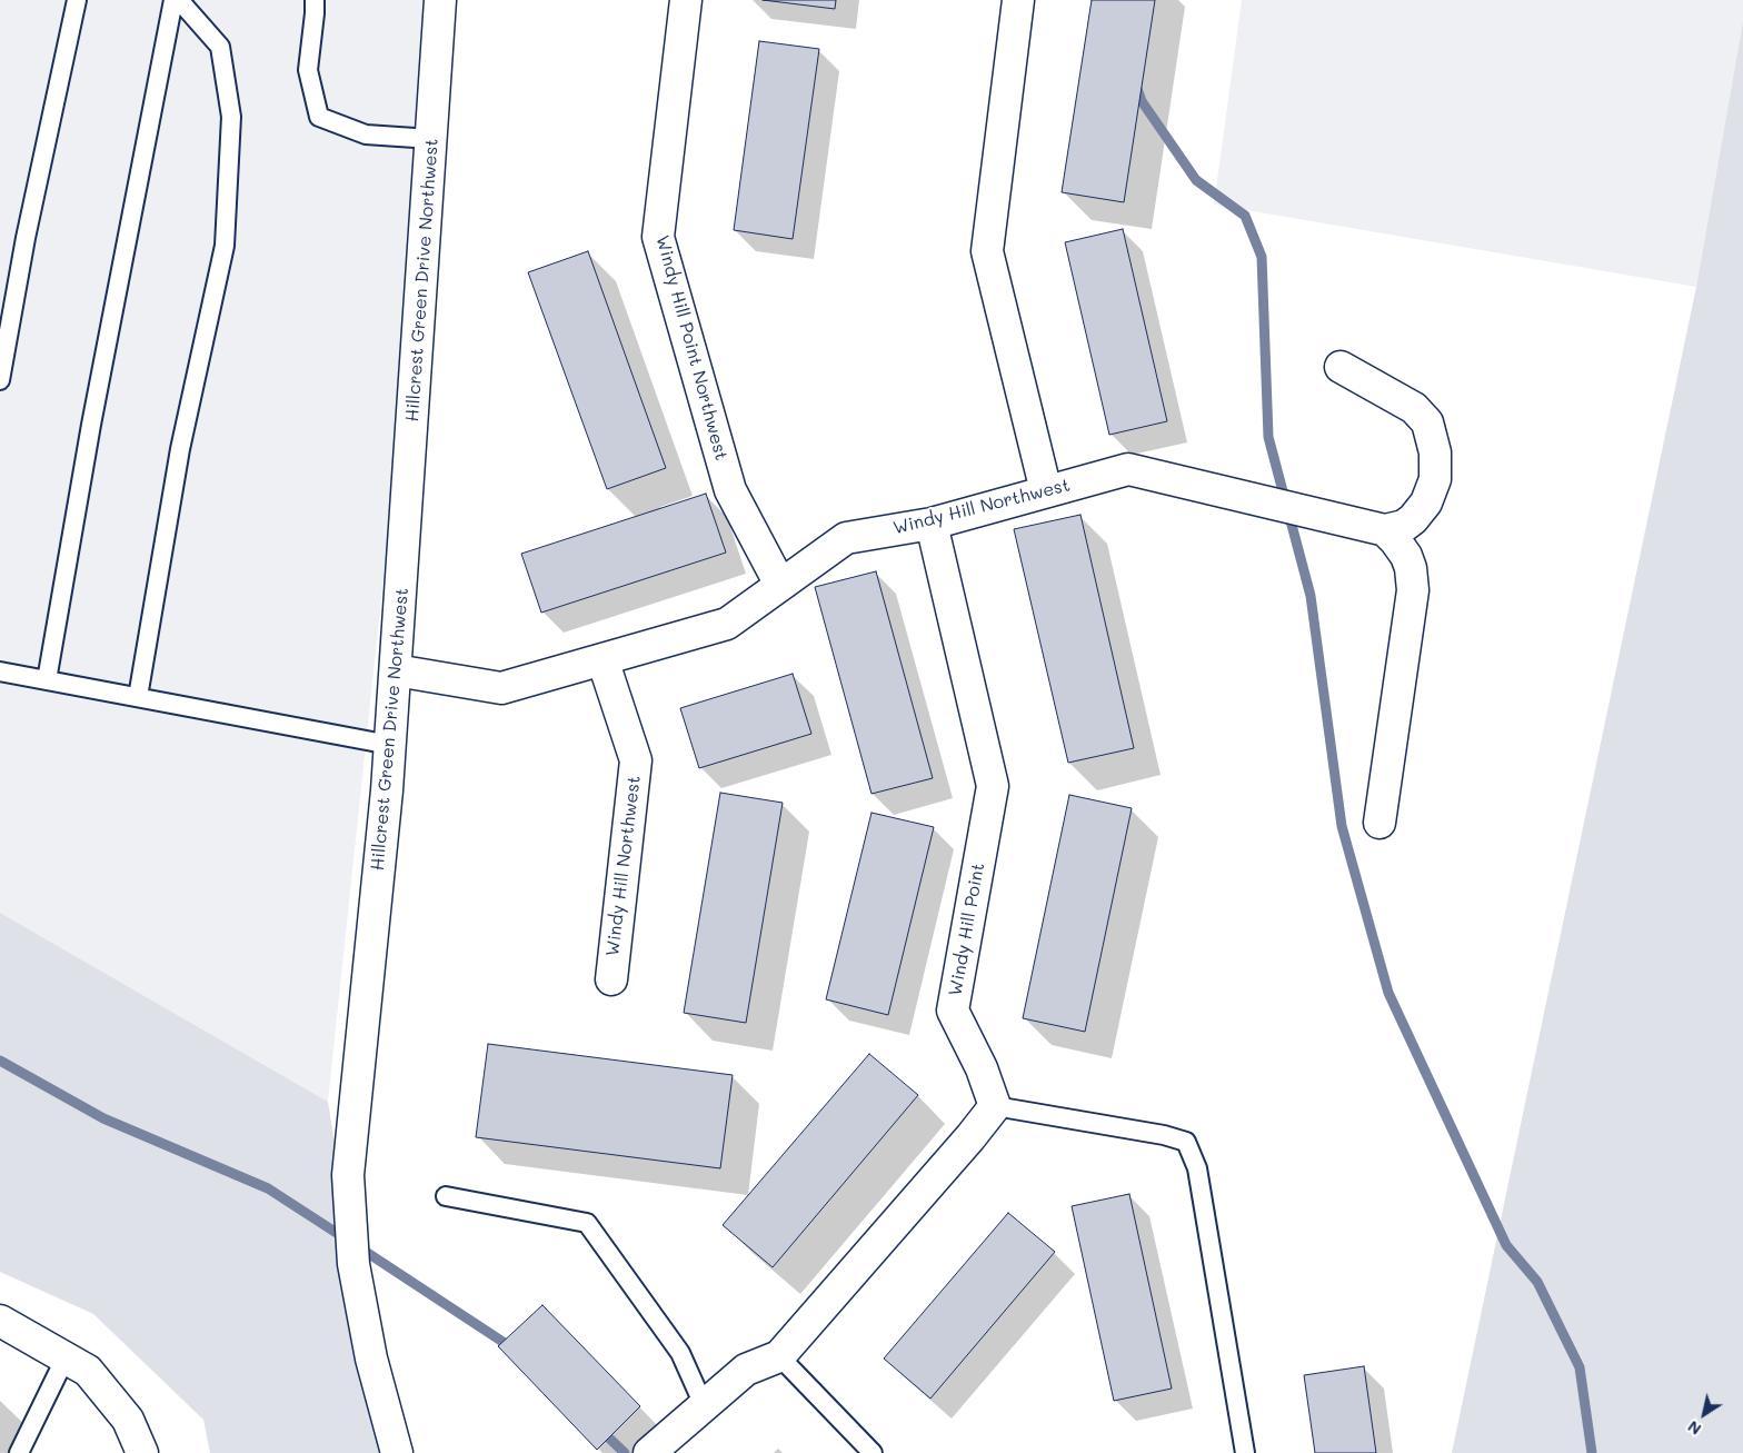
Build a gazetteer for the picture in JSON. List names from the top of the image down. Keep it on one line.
{"streets":{"street":["Hillcrest Green Drive Northwest","Windy Hill Point Northwest","Windy Hill Northwest","Windy Hill Point"]},"crossings":[["Hillcrest Green Drive Northwest","Windy Hill Northwest"],["Windy Hill Point Northwest","Windy Hill Northwest"],["Windy Hill Northwest","Windy Hill Point"]],"north":"bottom left"}
